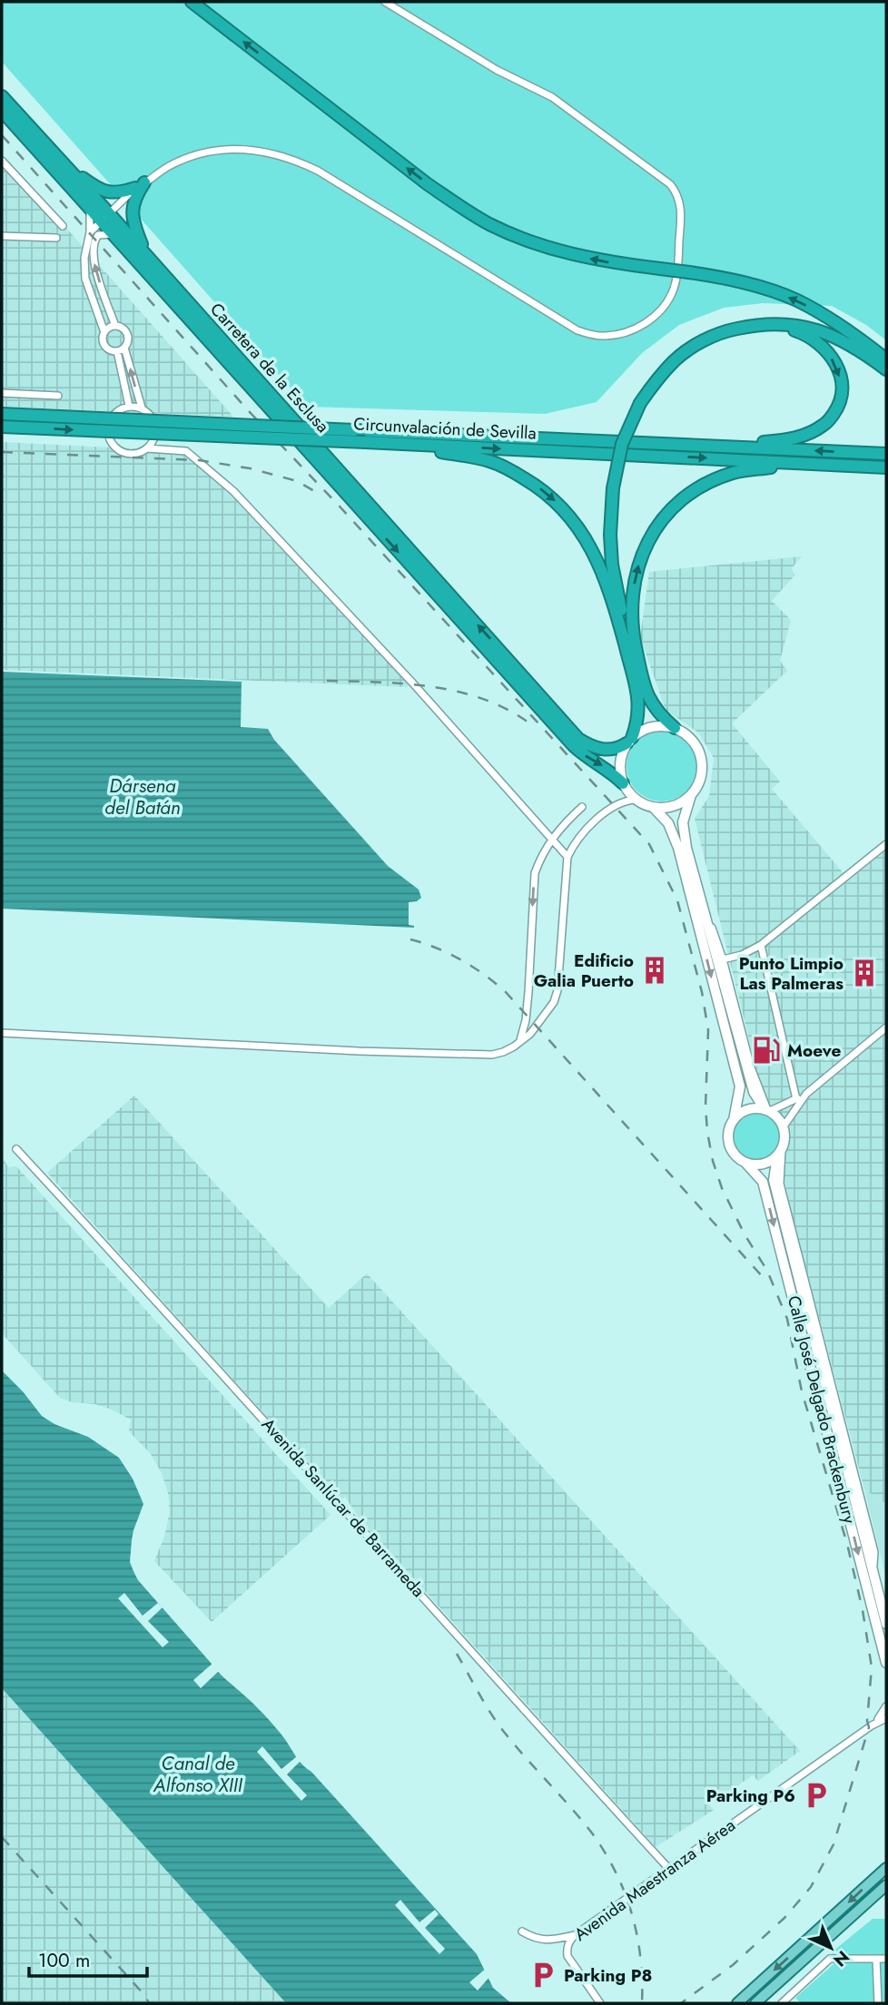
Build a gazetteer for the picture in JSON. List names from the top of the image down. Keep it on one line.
{"streets":{"highway":["Carretera de la Esclusa","Circunvalación de Sevilla"],"main road":["Calle José Delgado Brackenbury"],"street":["Avenida Sanlúcar de Barrameda","Avenida Maestranza Aérea"]},"crossings":[["Avenida Sanlúcar de Barrameda","Avenida Maestranza Aérea"]],"water":["Dársena del Batán","Canal de Alfonso XIII"],"places":{"building":["Edificio Galia Puerto","Punto Limpio Las Palmeras"],"fuel station":["Moeve"],"parking":["Parking P6","Parking P8"]},"scale_bar":"100 m","north":"bottom right"}
